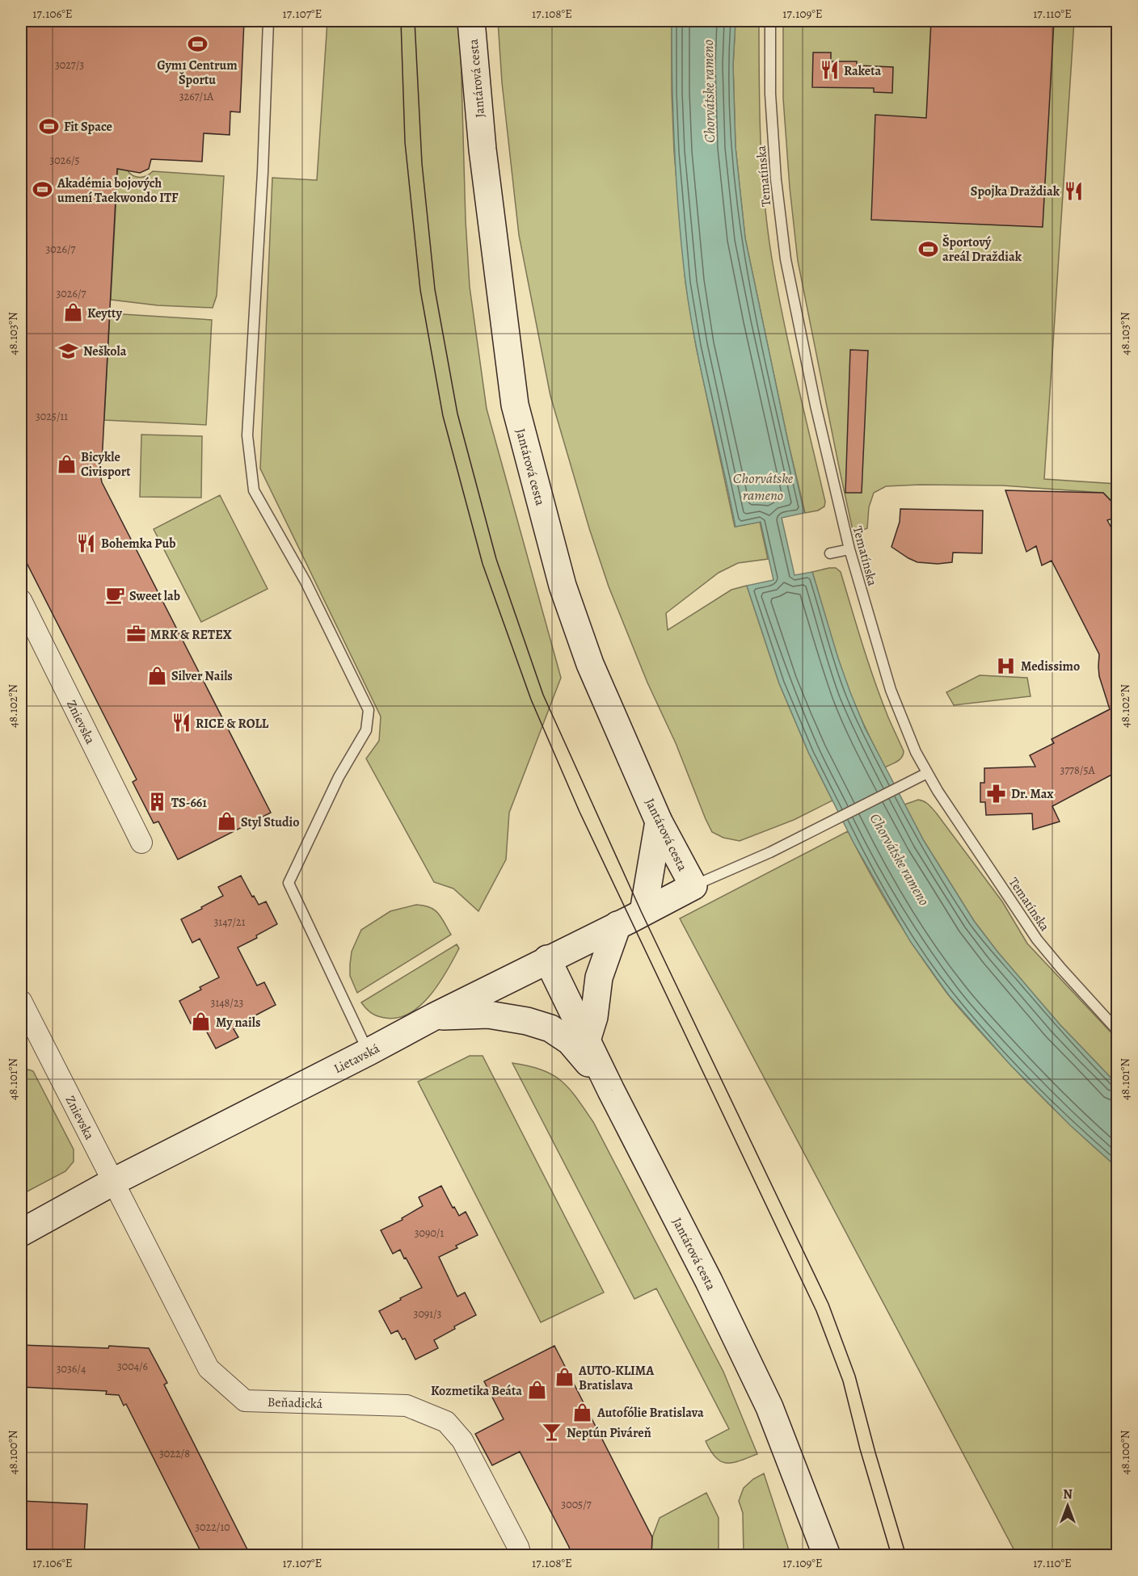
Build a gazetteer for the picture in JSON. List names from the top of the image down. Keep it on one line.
{"streets":{"street":["Jantárová cesta","Znievska","Lietavská","Beňadická"],"lane":["Tematínska"]},"crossings":[["Jantárová cesta","Lietavská"],["Znievska","Lietavská"],["Znievska","Beňadická"],["Lietavská","Beňadická"]],"water":["Chorvátske rameno"],"places":{"sports":["Gym1 Centrum Športu","Fit Space","Akadémia bojových umení Taekwondo ITF","Športový areál Draždiak"],"restaurant":["Raketa","Spojka Draždiak","Bohemka Pub","RICE & ROLL"],"shop":["Keytty","Bicykle Civisport","Silver Nails","Styl Studio","My nails","AUTO-KLIMA Bratislava","Kozmetika Beáta","Autofólie Bratislava"],"school or university":["Neškola"],"cafe":["Sweet lab"],"office":["MRK & RETEX"],"hospital":["Medissimo"],"pharmacy":["Dr. Max"],"building":["TS-661"],"bar":["Neptún Piváreň"]},"house_numbers":["3027/3","3267/1A","3026/5","3026/7","3026/7","3025/11","3778/5A","3147/21","3148/23","3090/1","3091/3","3004/6","3036/4","3022/8","3005/7","3022/10"],"north":"top","coordinates":["17.106°E","17.107°E","17.108°E","17.109°E","17.110°E","48.103°N","48.102°N","48.101°N","48.100°N"]}
